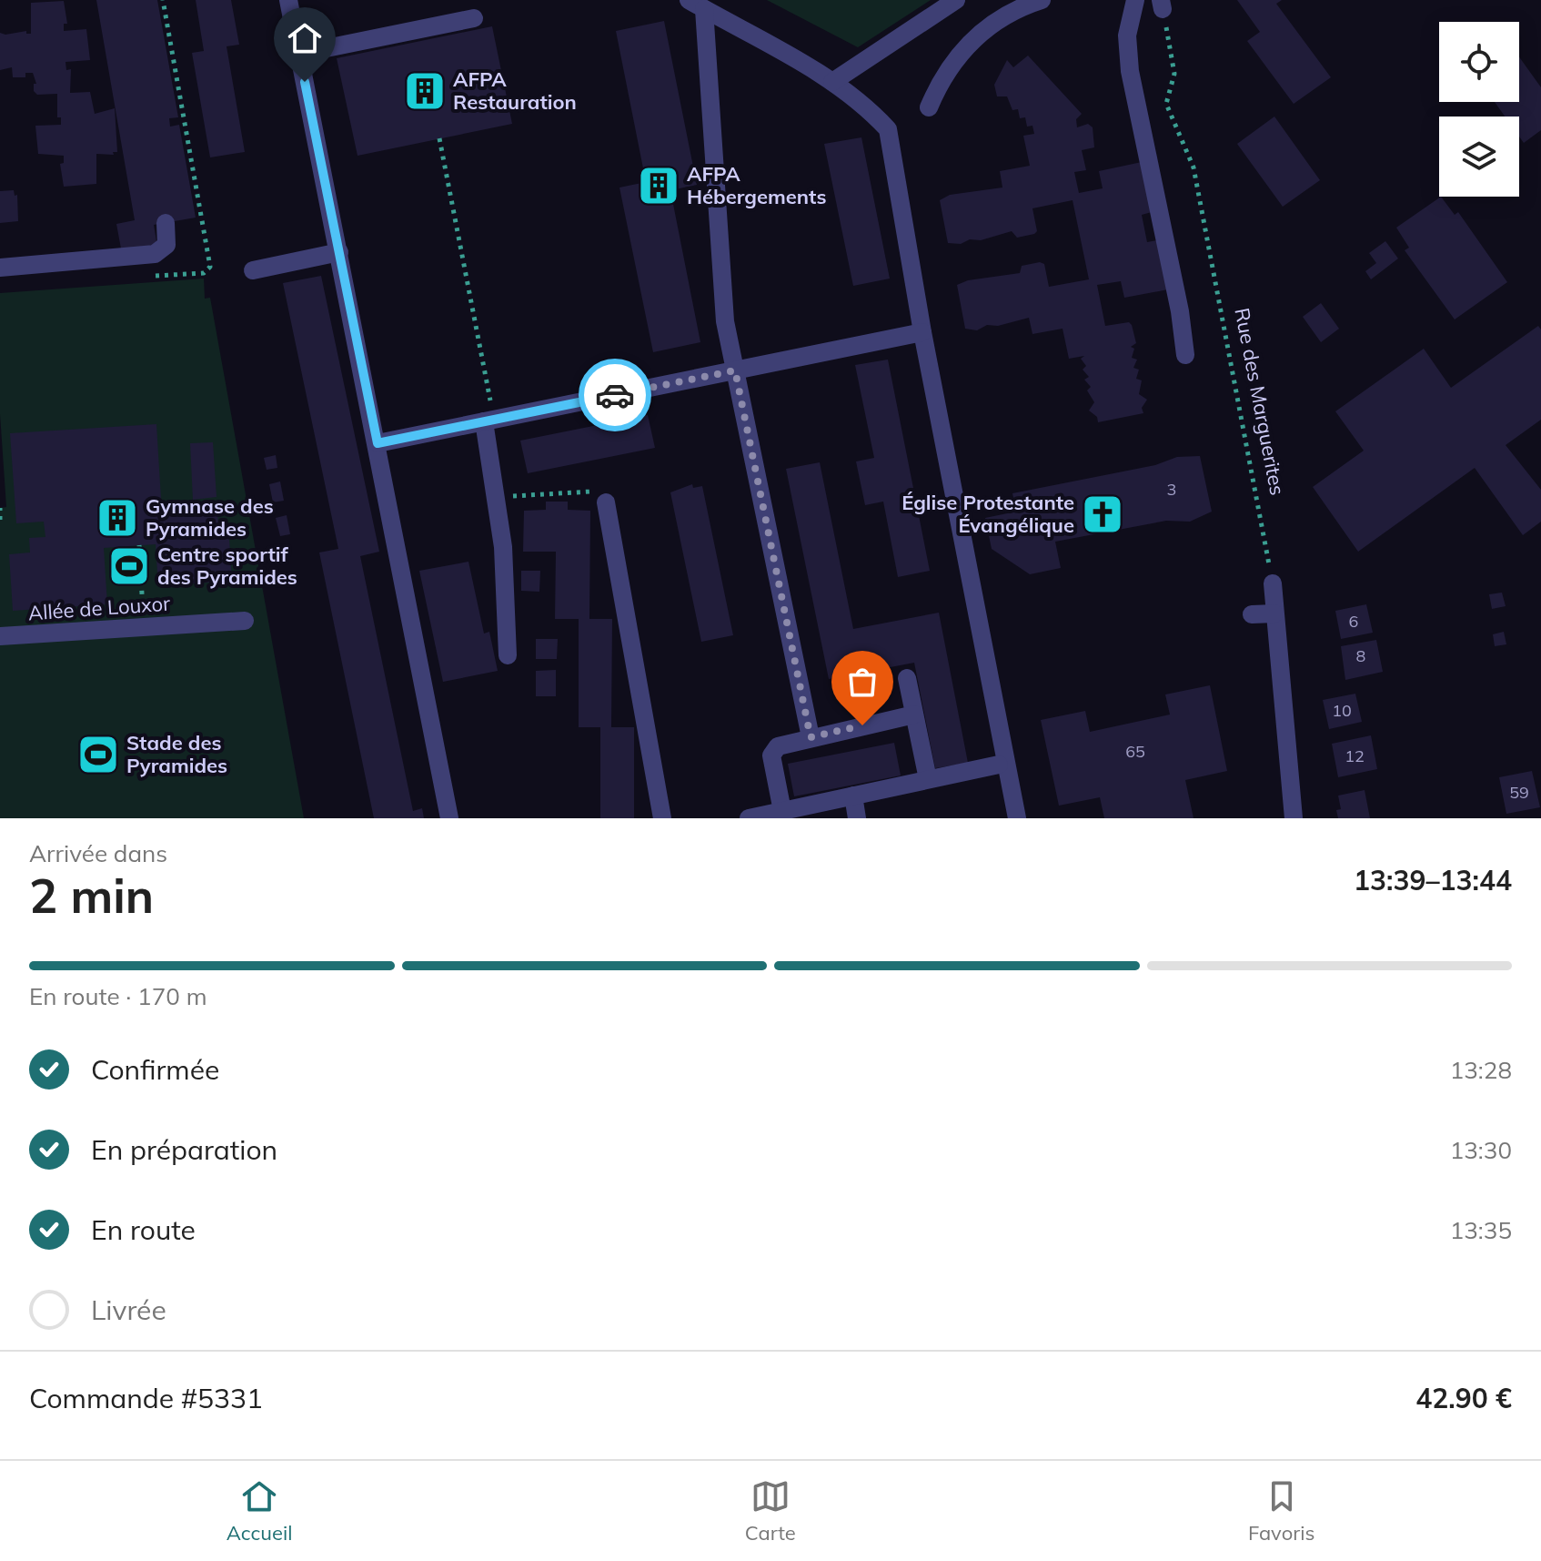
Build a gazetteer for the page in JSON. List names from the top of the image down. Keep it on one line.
{"streets":{"street":["Allée de Louxor"],"path":["Rue des Marguerites"]},"places":{"building":["AFPA Restauration","AFPA Hébergements","Gymnase des Pyramides"],"church":["Église Protestante Évangélique"],"sports":["Centre sportif des Pyramides","Stade des Pyramides"]},"house_numbers":["3","6","8","10","65","12","59"],"page":{"heading":["2 min","Arrivée dans","13:39–13:44"],"panel":["Commande #5331","42.90 €"],"bar":"En route · 170 m","list":[["Confirmée","13:28"],["En préparation","13:30"],["En route","13:35"],"Livrée"],"tabs":["Accueil","Carte","Favoris"]}}
